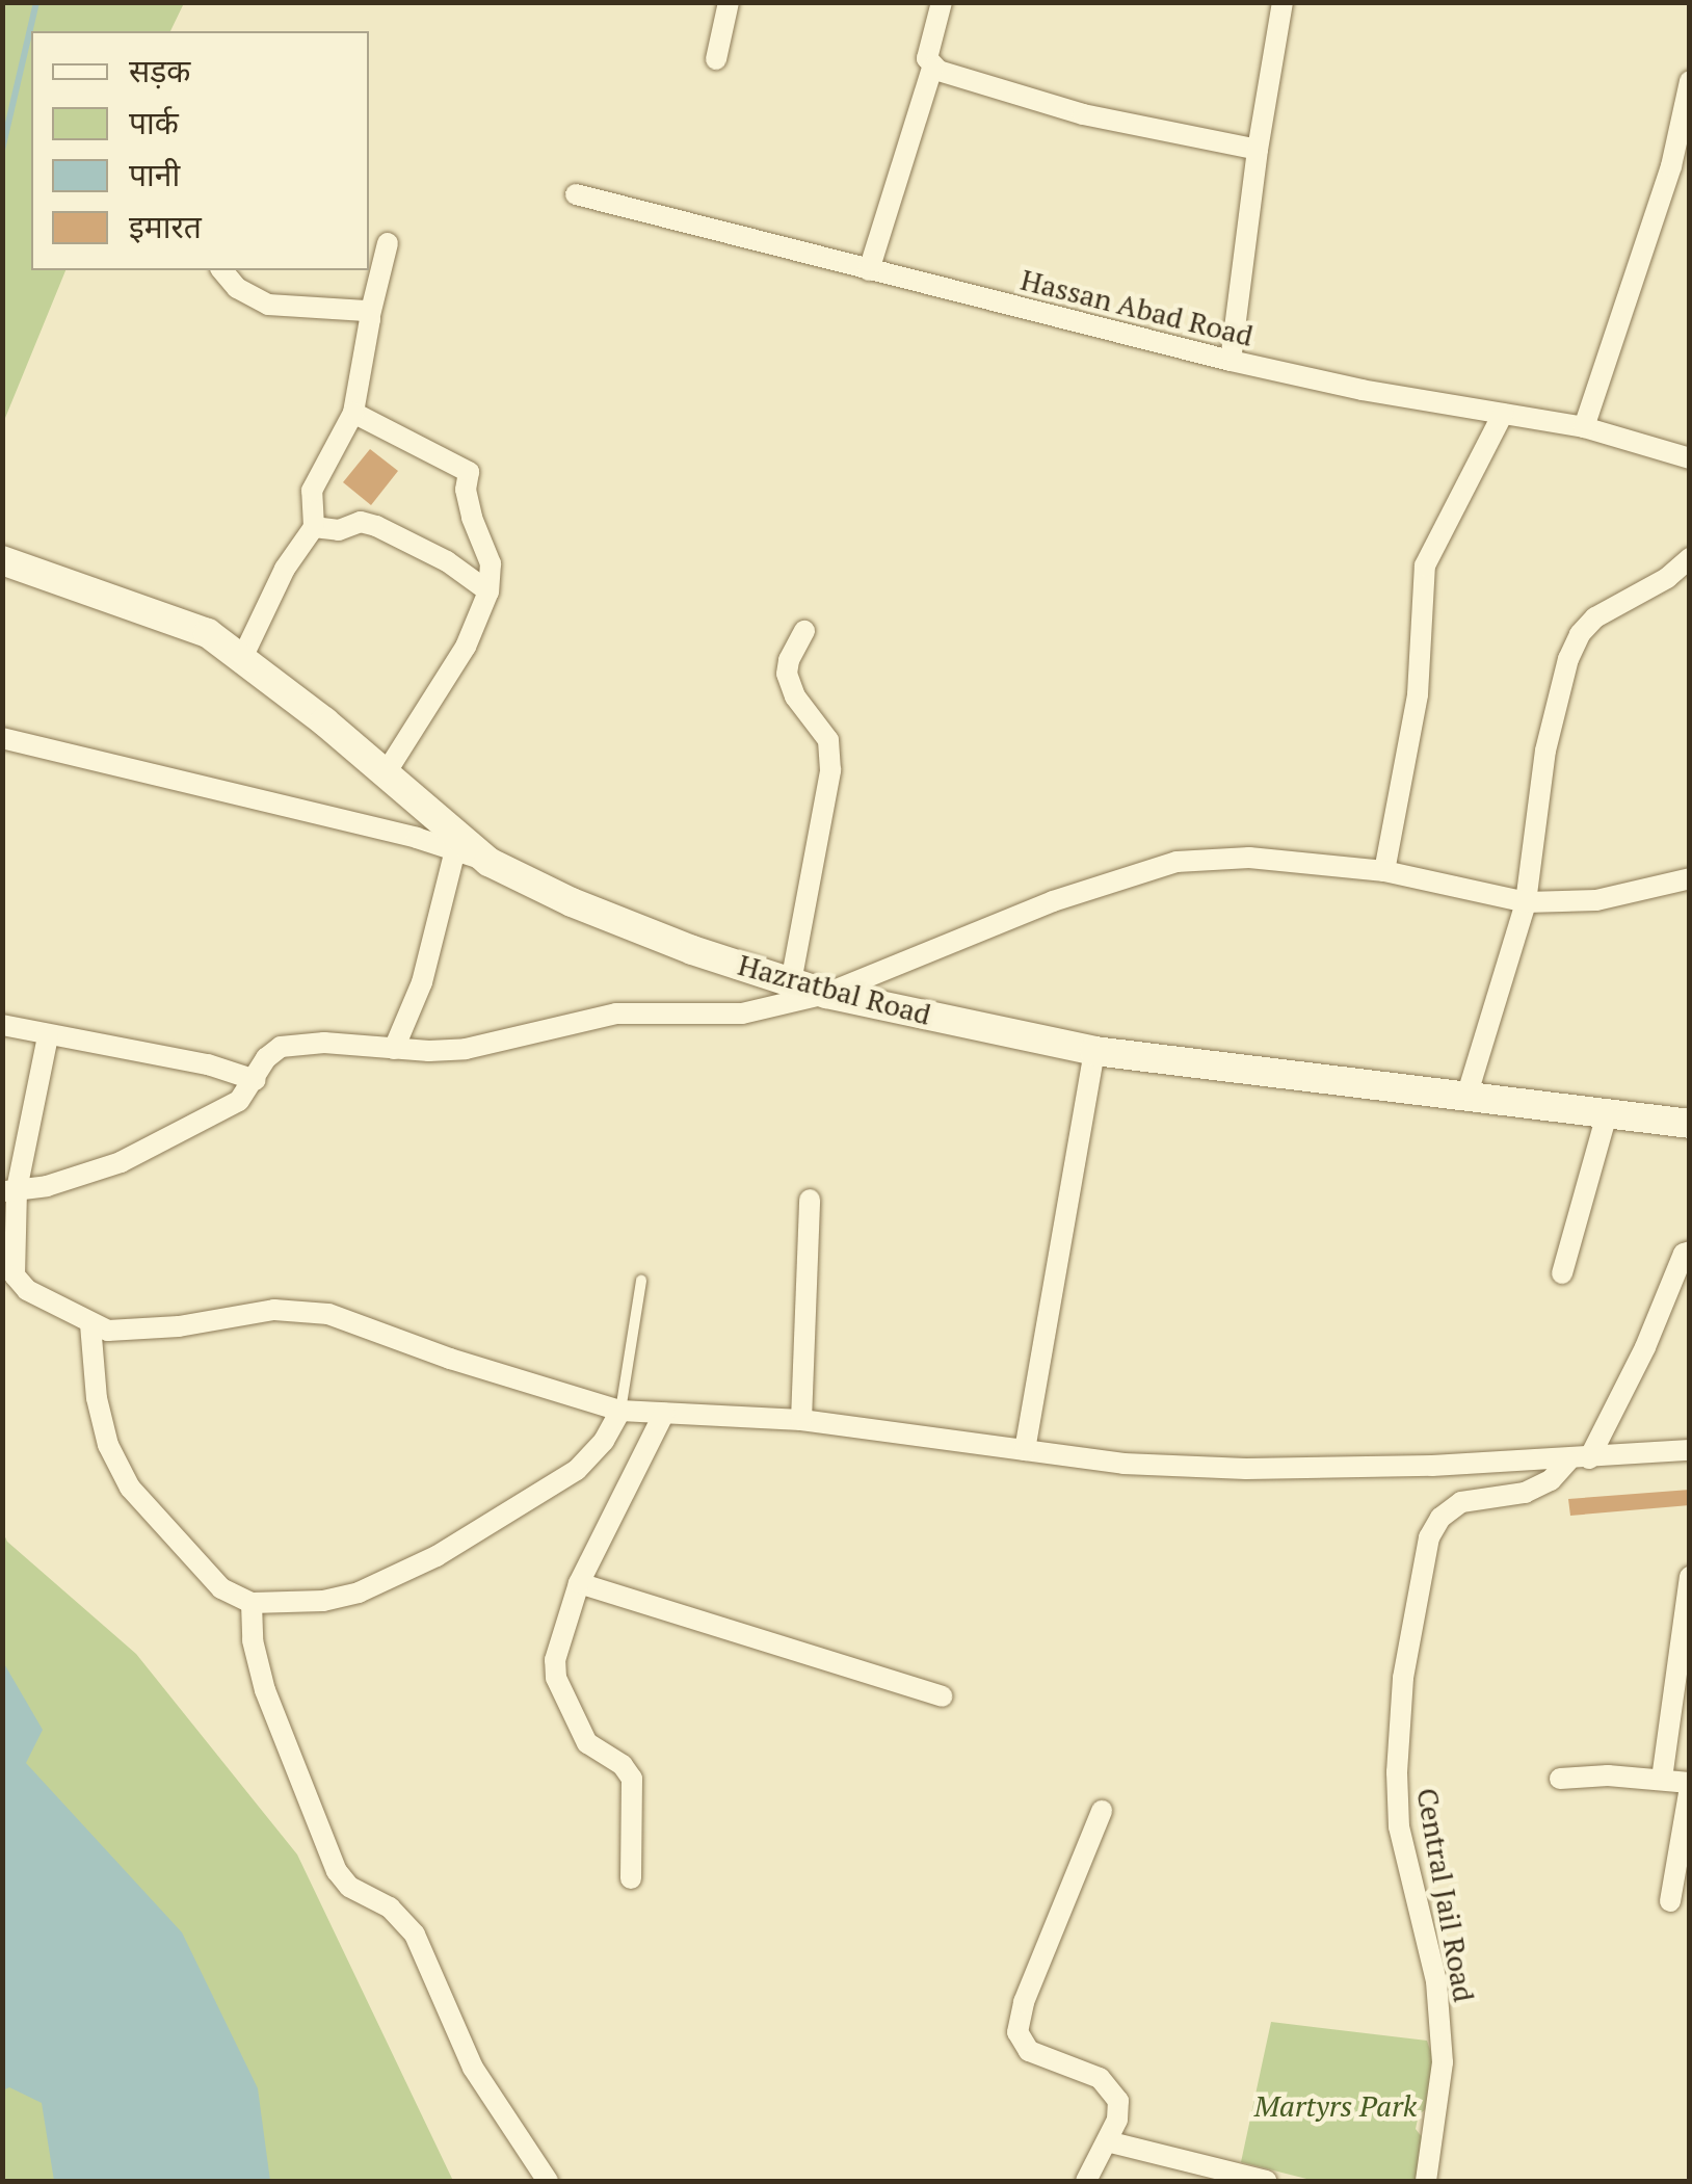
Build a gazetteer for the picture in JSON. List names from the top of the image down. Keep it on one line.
{"streets":{"main road":["Hazratbal Road"],"street":["Hassan Abad Road","Central Jail Road"]},"parks":["Martyrs Park"],"legend":["सड़क","पार्क","पानी","इमारत"]}
